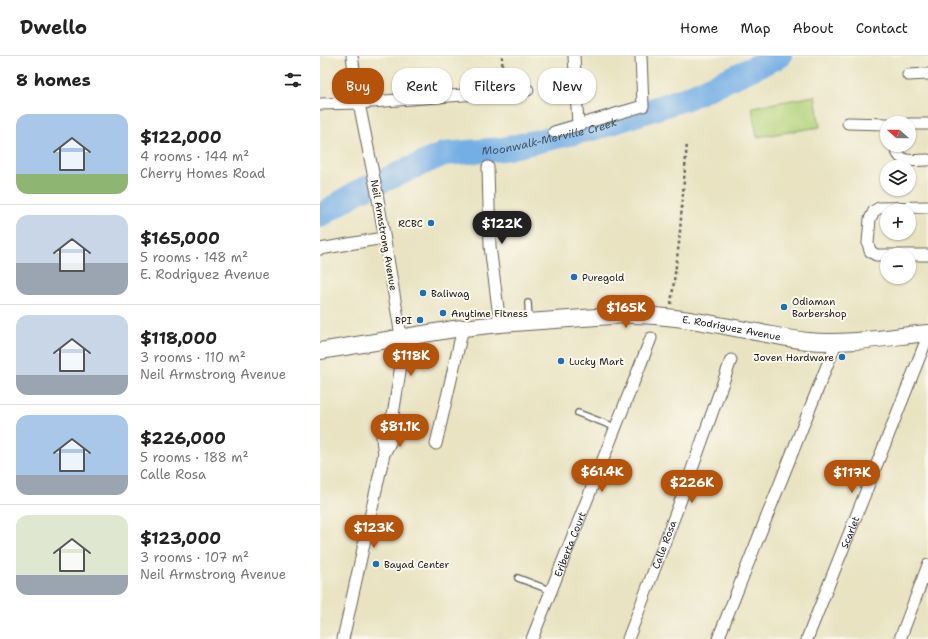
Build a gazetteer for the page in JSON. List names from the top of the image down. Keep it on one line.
{"streets":{"main road":["E. Rodriguez Avenue"],"street":["Neil Armstrong Avenue","Scarlet","Eriberta Court","Calle Rosa"]},"crossings":[["Neil Armstrong Avenue","E. Rodriguez Avenue"],["E. Rodriguez Avenue","Scarlet"]],"water":["Moonwalk-Merville Creek"],"places":["RCBC","Puregold","Baliwag","Odiaman Barbershop","Anytime Fitness","BPI","Joven Hardware","Lucky Mart","Bayad Center"],"north":"left","page":{"header":"Dwello","nav":["Home","Map","About","Contact"],"heading":"8 homes","chip":["Buy","Rent","Filters","New"],"list":[{"name":"$122,000","note":"4 rooms · 144 m² · Cherry Homes Road"},{"name":"$165,000","note":"5 rooms · 148 m² · E. Rodriguez Avenue"},{"name":"$118,000","note":"3 rooms · 110 m² · Neil Armstrong Avenue"},{"name":"$226,000","note":"5 rooms · 188 m² · Calle Rosa"},{"name":"$123,000","note":"3 rooms · 107 m² · Neil Armstrong Avenue"}],"map_buttons":["+","−"],"price":["$122K","$165K","$118K","$81.1K","$61.4K","$117K","$226K","$123K"]}}
